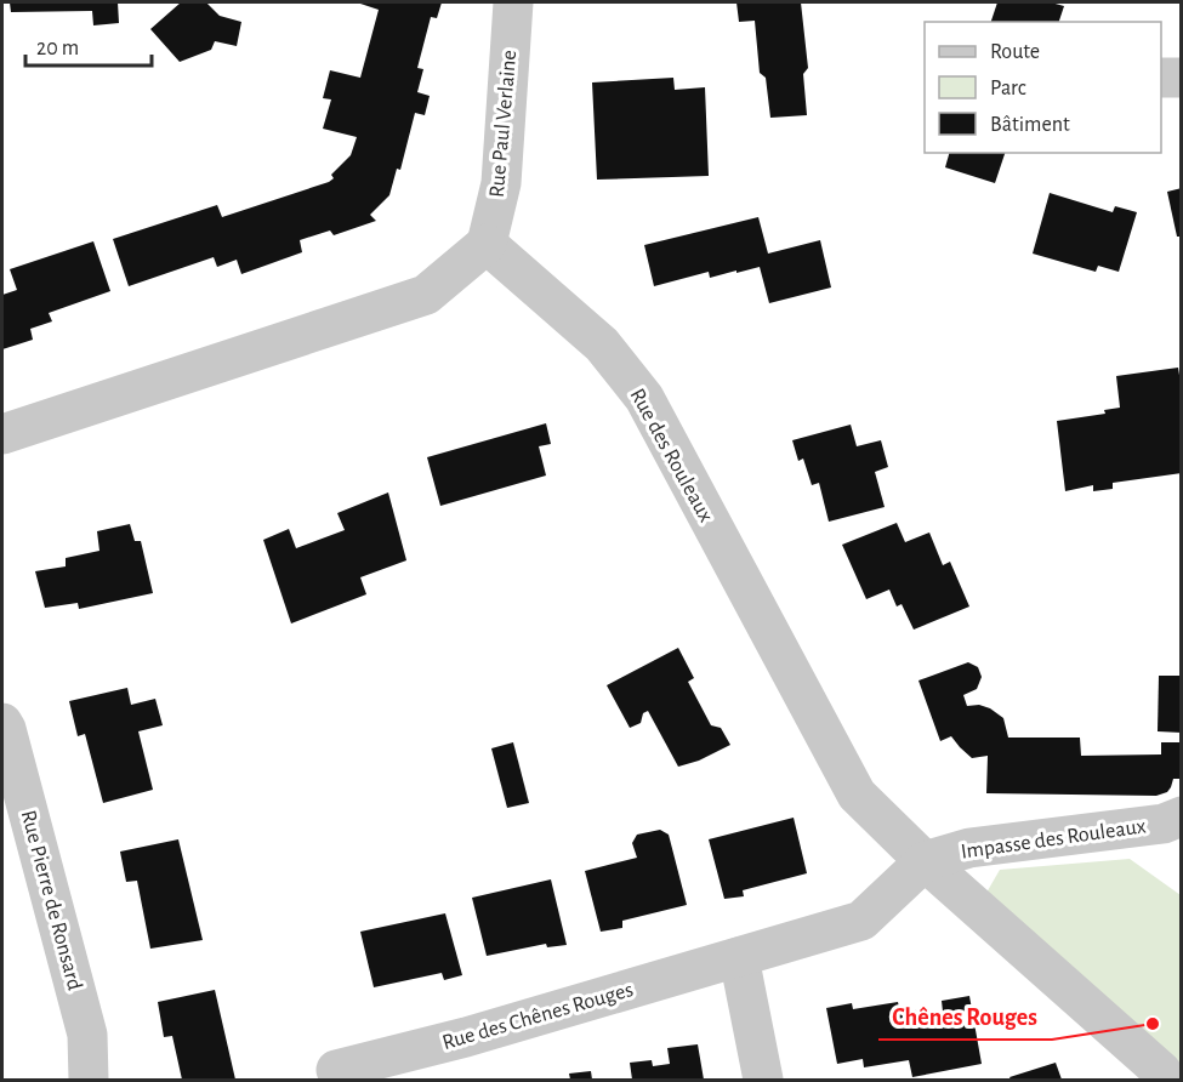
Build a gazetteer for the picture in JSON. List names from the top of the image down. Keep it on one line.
{"streets":{"street":["Rue Paul Verlaine","Rue des Rouleaux","Impasse des Rouleaux","Rue Pierre de Ronsard","Rue des Chênes Rouges"]},"crossings":[["Rue Paul Verlaine","Rue des Rouleaux"],["Rue des Rouleaux","Impasse des Rouleaux"],["Rue des Rouleaux","Rue des Chênes Rouges"],["Impasse des Rouleaux","Rue des Chênes Rouges"]],"places":["Chênes Rouges"],"legend":["Route","Parc","Bâtiment"],"scale_bar":"20 m"}
